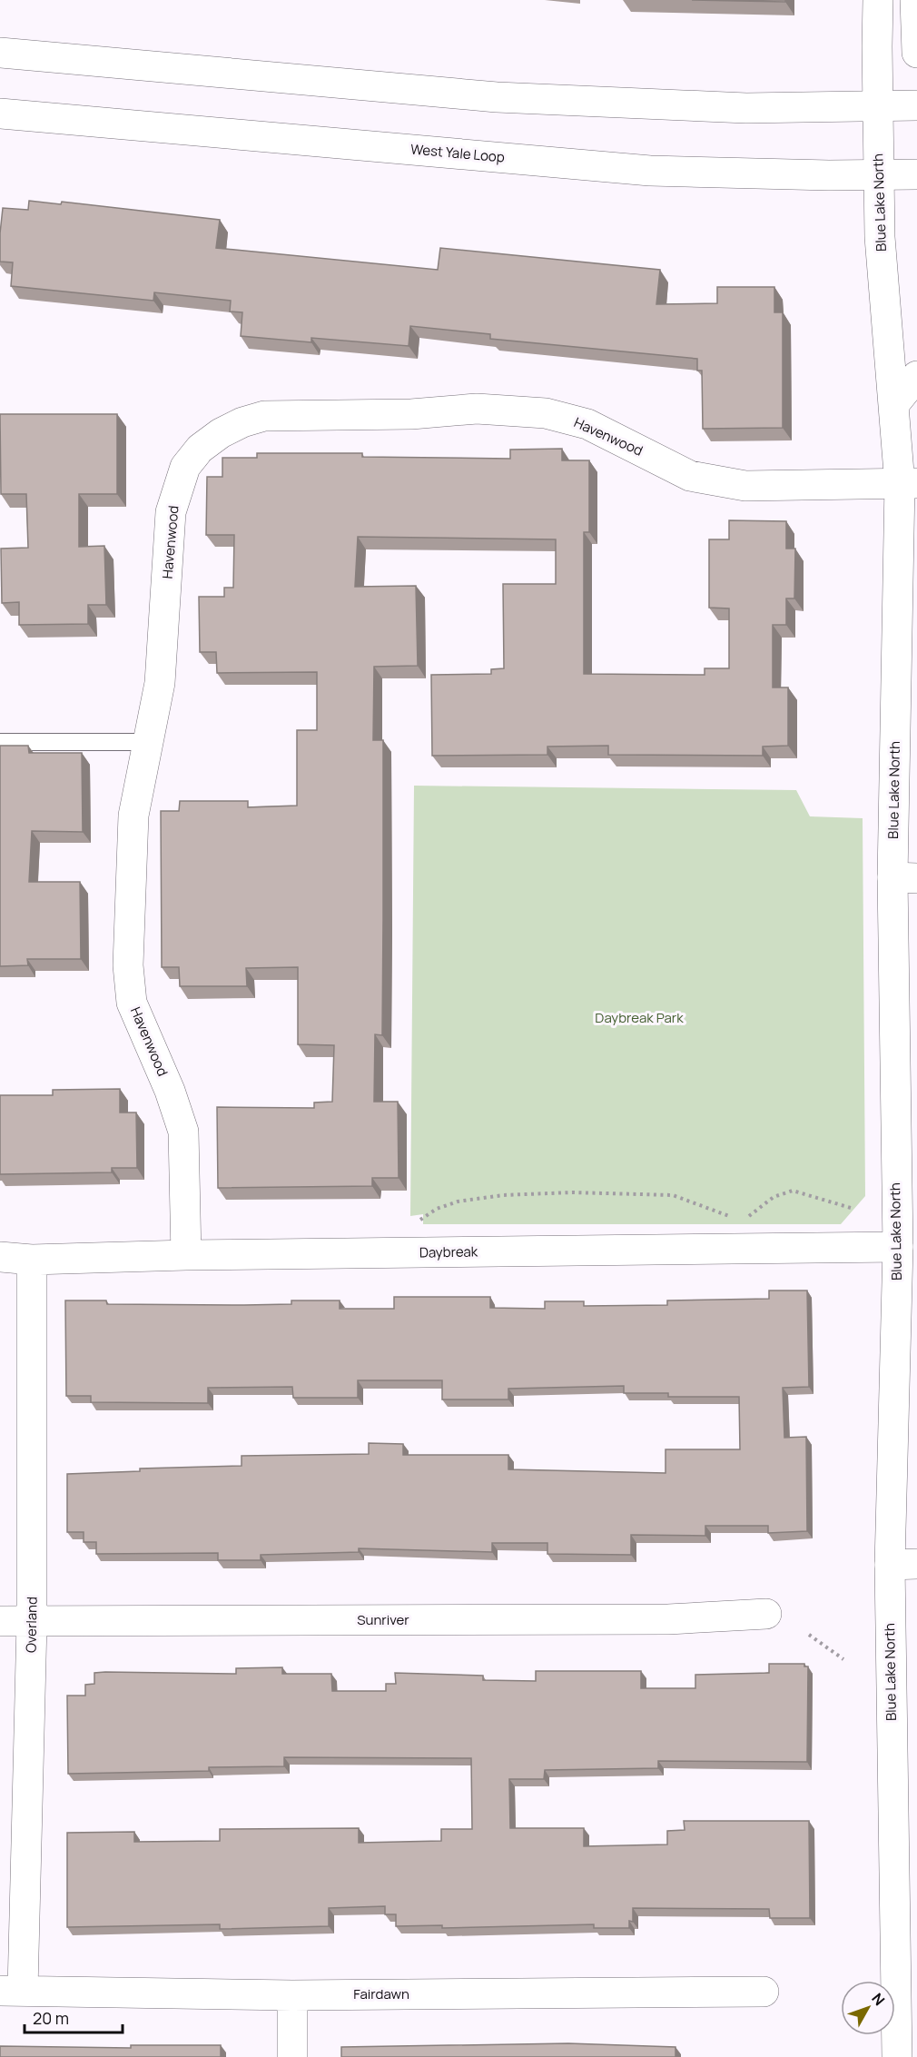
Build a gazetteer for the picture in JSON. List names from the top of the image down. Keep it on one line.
{"streets":{"street":["West Yale Loop","Blue Lake North","Havenwood","Daybreak","Sunriver","Overland","Fairdawn"]},"crossings":[["West Yale Loop","Blue Lake North"],["Blue Lake North","Havenwood"],["Blue Lake North","Daybreak"],["Havenwood","Daybreak"],["Daybreak","Overland"],["Sunriver","Overland"],["Overland","Fairdawn"]],"parks":["Daybreak Park"],"scale_bar":"20 m","north":"top right"}
